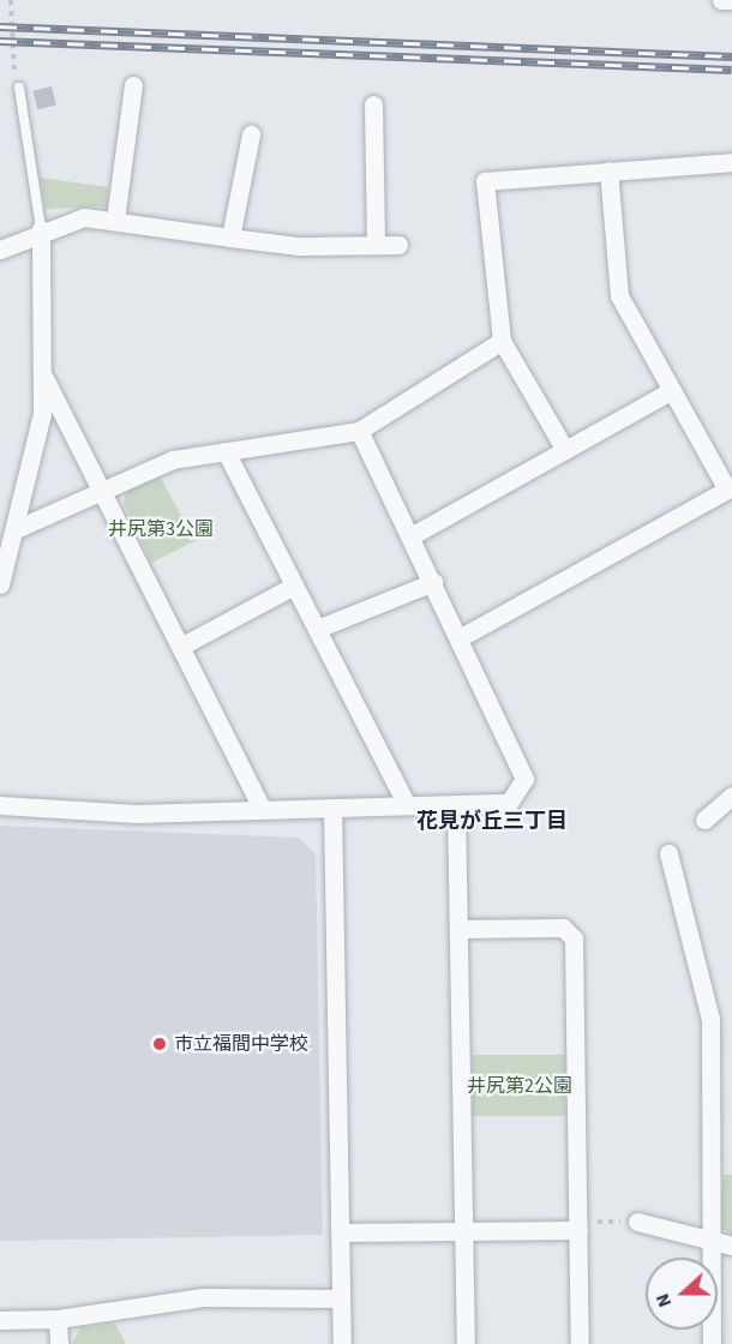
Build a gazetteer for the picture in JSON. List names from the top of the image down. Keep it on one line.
{"districts":["花見が丘三丁目"],"parks":["井尻第3公園","井尻第2公園"],"places":["市立福間中学校"],"north":"left"}
